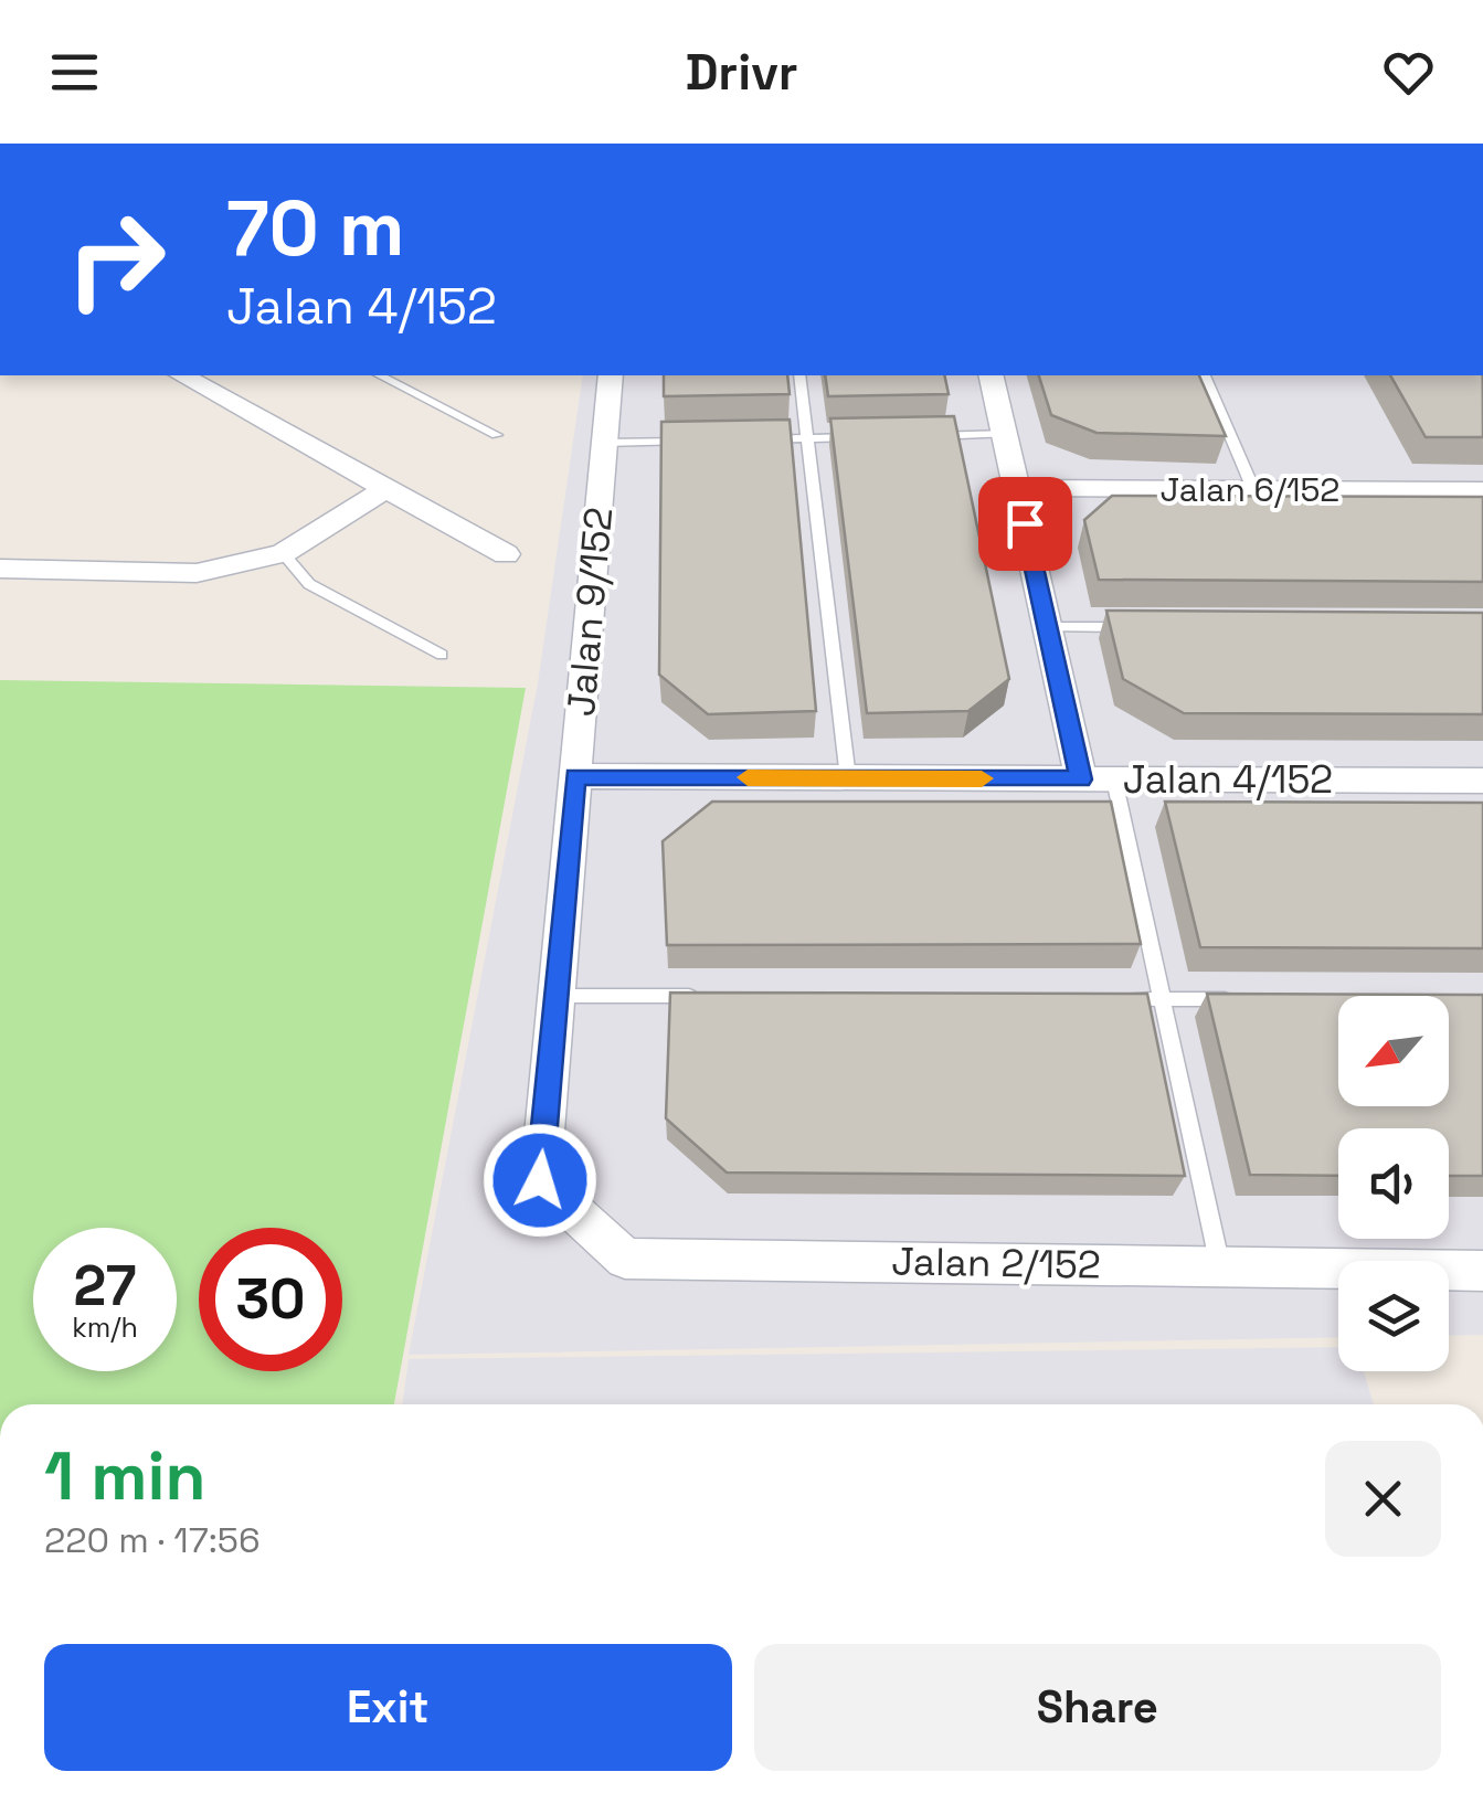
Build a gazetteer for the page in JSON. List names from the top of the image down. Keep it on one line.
{"streets":{"street":["Jalan 6/152","Jalan 9/152","Jalan 4/152","Jalan 2/152"]},"crossings":[["Jalan 9/152","Jalan 4/152"],["Jalan 9/152","Jalan 2/152"]],"north":"bottom left","page":{"header":"Drivr","turn":["70 m","Jalan 4/152"],"speed":"27 km/h","limit":"30","heading":["1 min","220 m · 17:56"],"buttons":["Exit","Share"]}}
